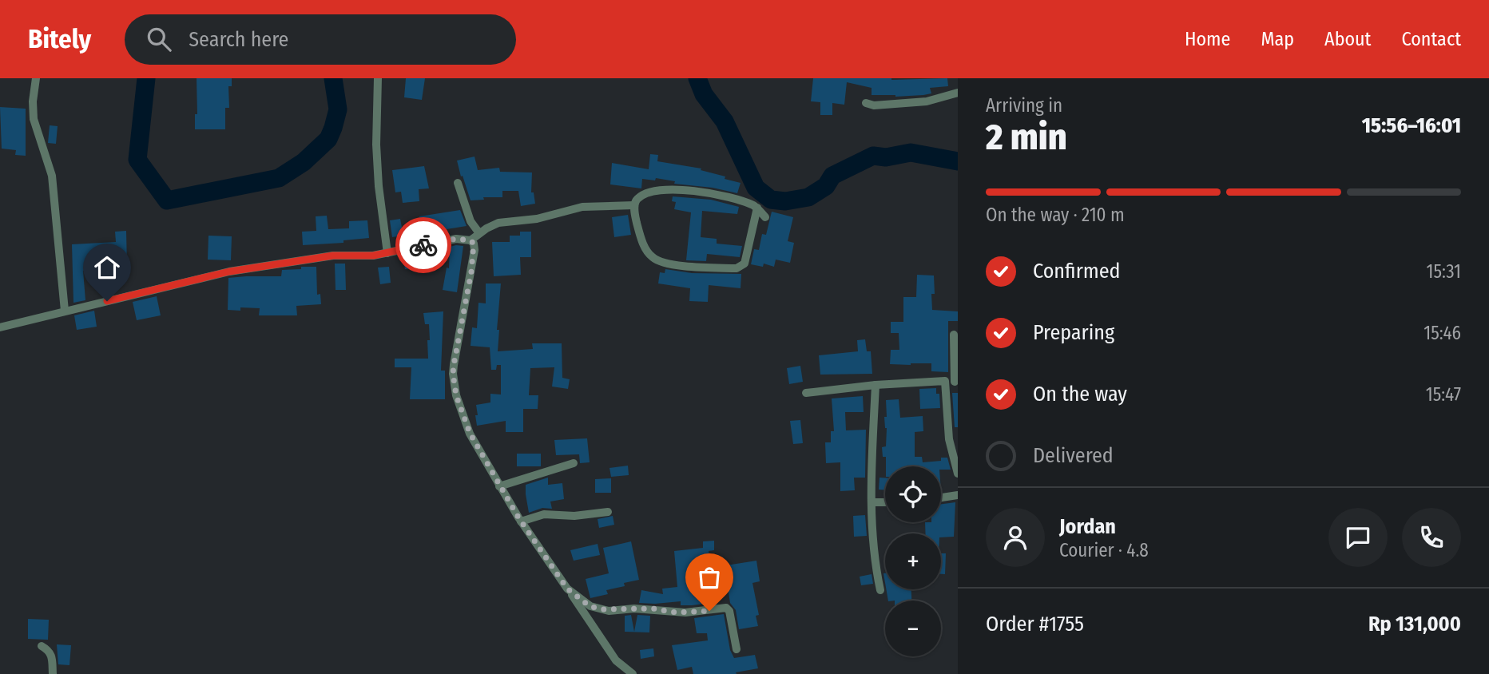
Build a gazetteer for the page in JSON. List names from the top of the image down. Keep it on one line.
{"page":{"header":"Bitely","search":"Search here","nav":["Home","Map","About","Contact"],"heading":["2 min","Arriving in","15:56–16:01"],"panel":["Jordan","Courier · 4.8","Order #1755","Rp 131,000"],"bar":"On the way · 210 m","list":[["Confirmed","15:31"],["Preparing","15:46"],["On the way","15:47"],"Delivered"],"map_buttons":["+","−"]}}
